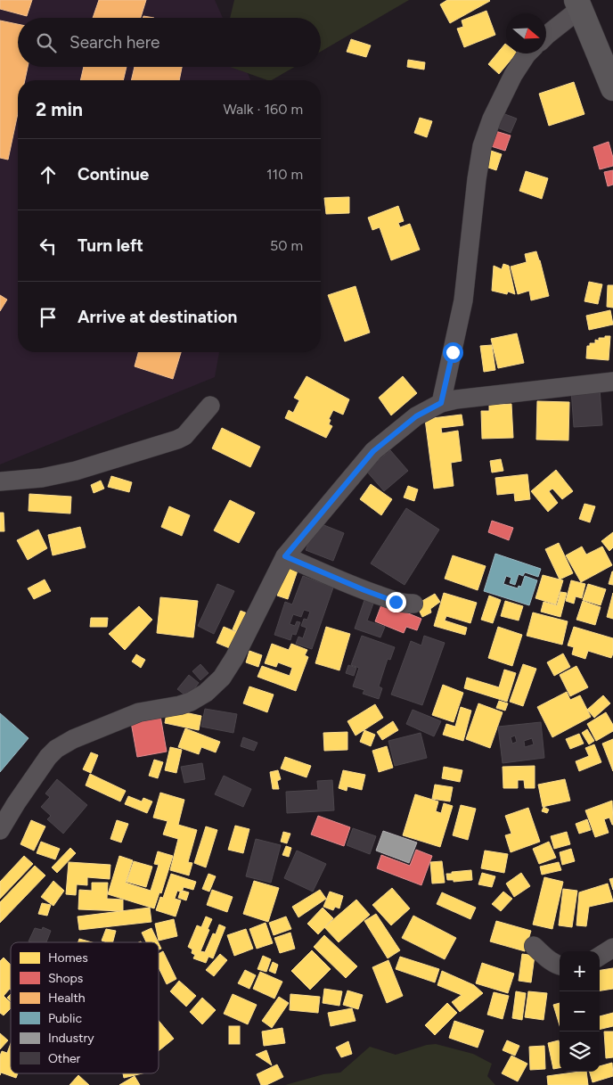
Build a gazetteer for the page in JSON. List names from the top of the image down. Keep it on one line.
{"legend":["Homes","Shops","Health","Public","Industry","Other"],"north":"right","page":{"search":"Search here","heading":["2 min","Walk · 160 m"],"list":[["Continue","110 m"],["Turn left","50 m"],"Arrive at destination"],"map_buttons":["+","−"]}}
